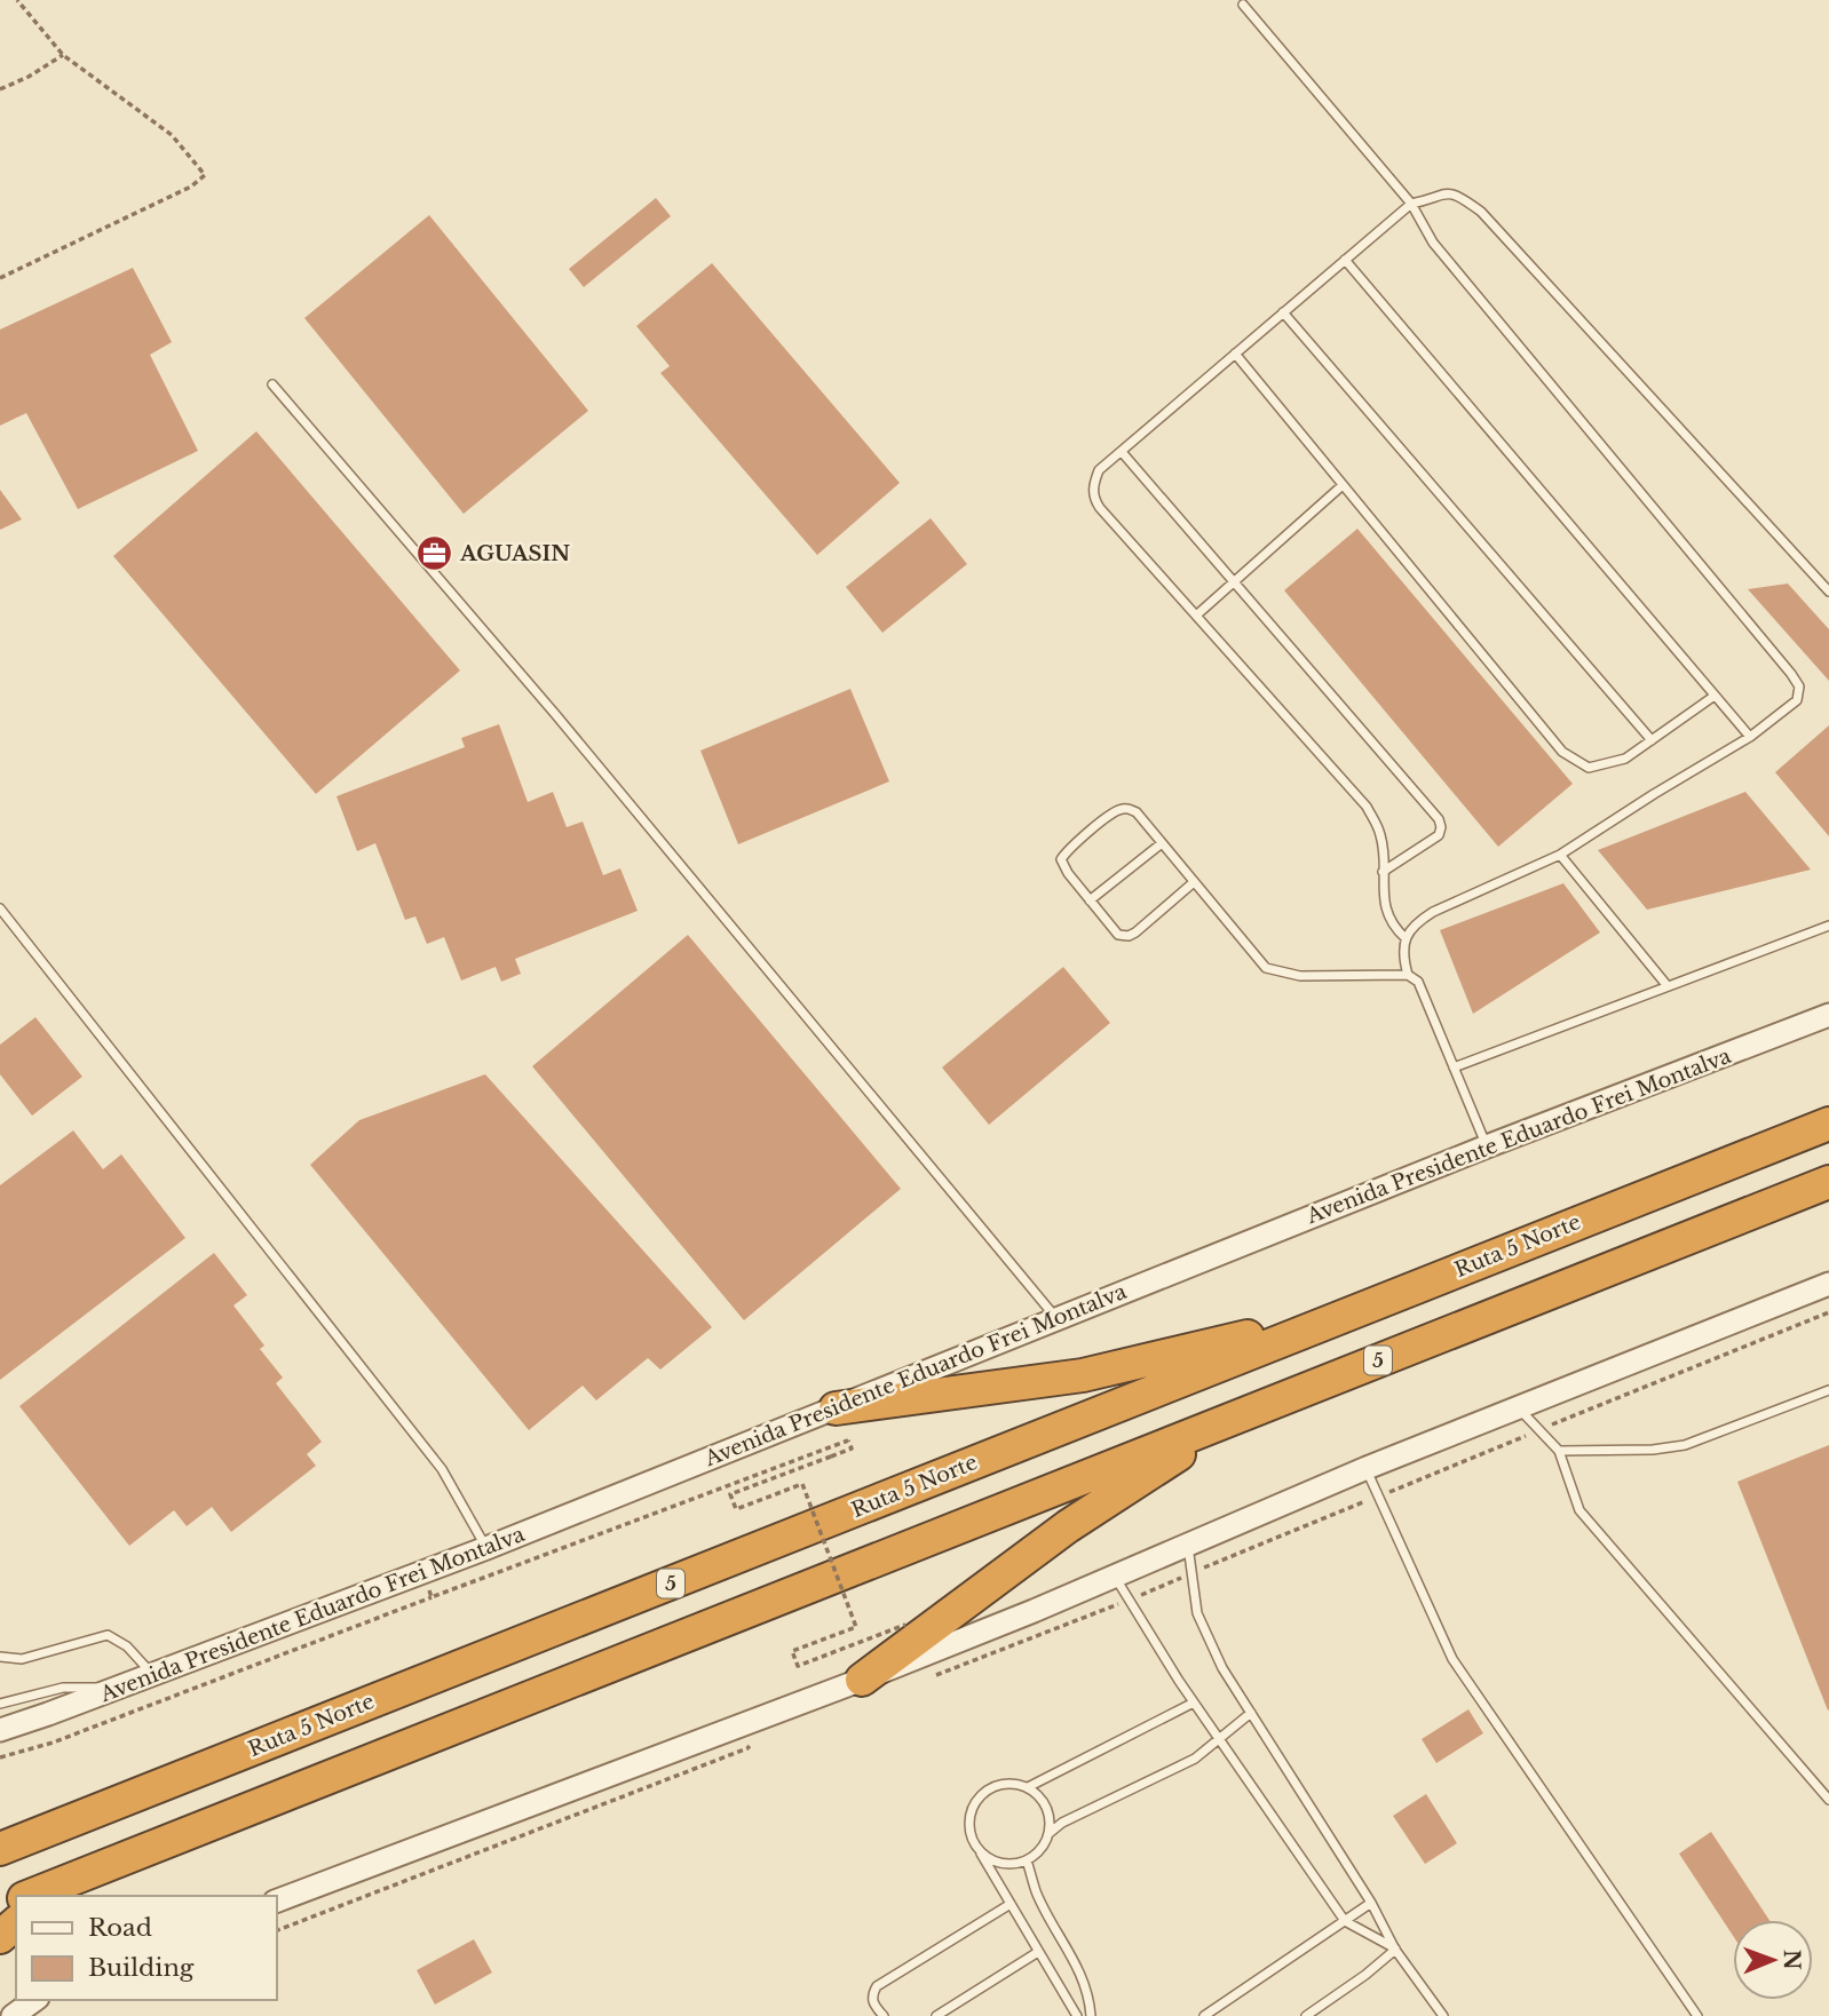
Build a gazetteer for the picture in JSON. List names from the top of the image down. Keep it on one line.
{"streets":{"highway":["Ruta 5 Norte","5"],"street":["Avenida Presidente Eduardo Frei Montalva"]},"places":{"office":["AGUASIN"]},"legend":["Road","Building"],"north":"right"}
